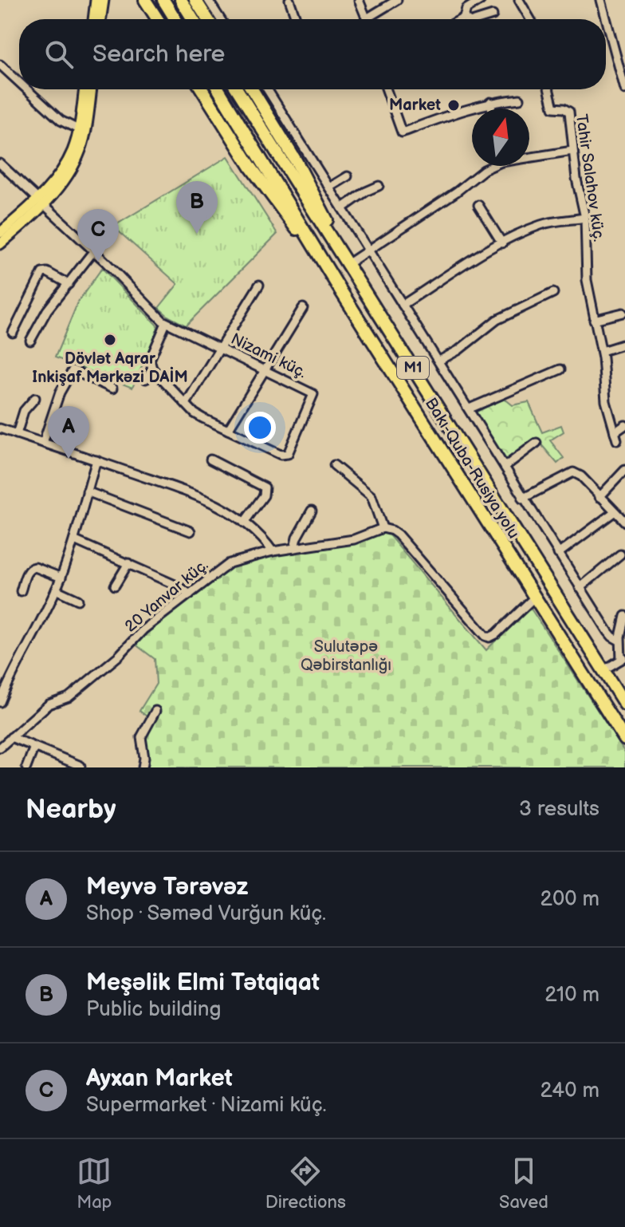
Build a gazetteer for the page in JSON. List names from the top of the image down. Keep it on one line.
{"streets":{"highway":["M1","Bakı-Quba-Rusiya yolu"],"street":["Tahir Salahov küç.","Nizami küç.","20 Yanvar küç."]},"parks":["Sulutəpə Qəbirstanlığı"],"places":["Market","Dövlət Aqrar Inkişaf Mərkəzi DAİM"],"north":"top","page":{"search":"Search here","pins":["B","C","A"],"heading":["Nearby","3 results"],"list":[{"mark":"A","name":"Meyvə Tərəvəz","note":"Shop · Səməd Vurğun küç.","value":"200 m"},{"mark":"B","name":"Meşəlik Elmi Tətqiqat","note":"Public building","value":"210 m"},{"mark":"C","name":"Ayxan Market","note":"Supermarket · Nizami küç.","value":"240 m"}],"nav":["Map","Directions","Saved"]}}
